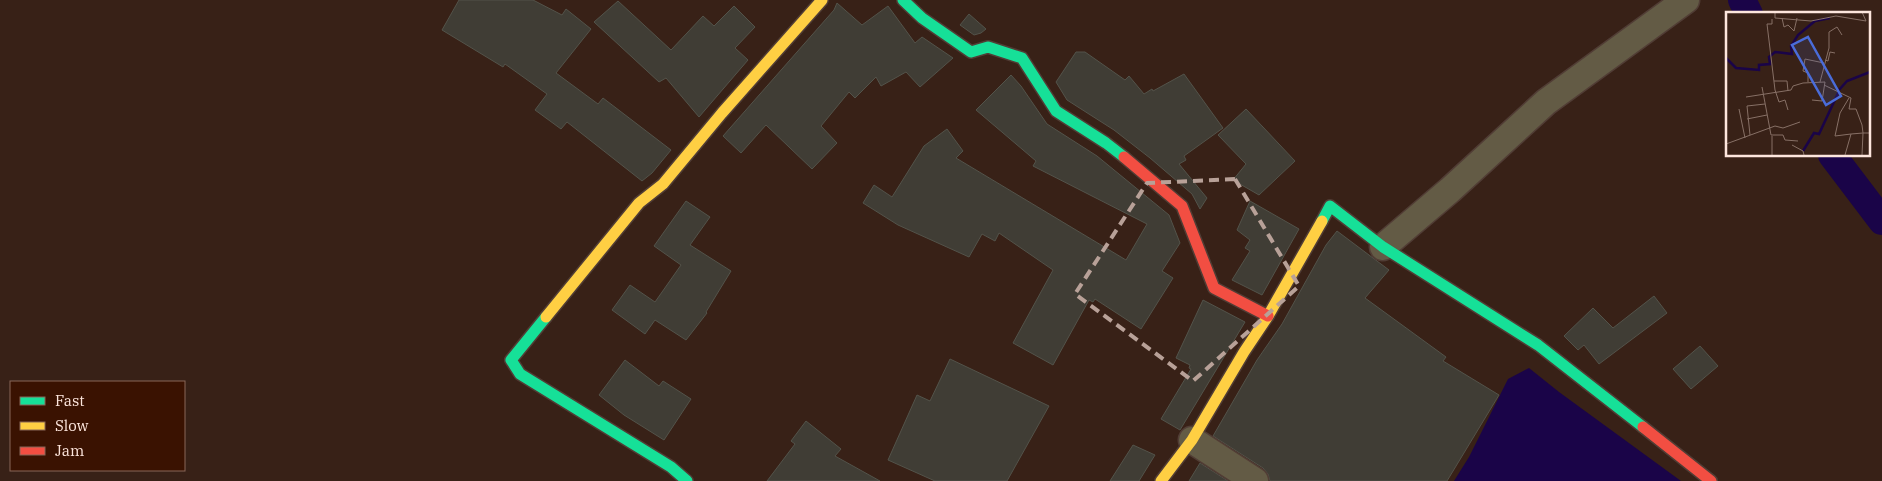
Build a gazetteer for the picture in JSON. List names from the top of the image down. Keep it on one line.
{"legend":["Fast","Slow","Jam"]}
